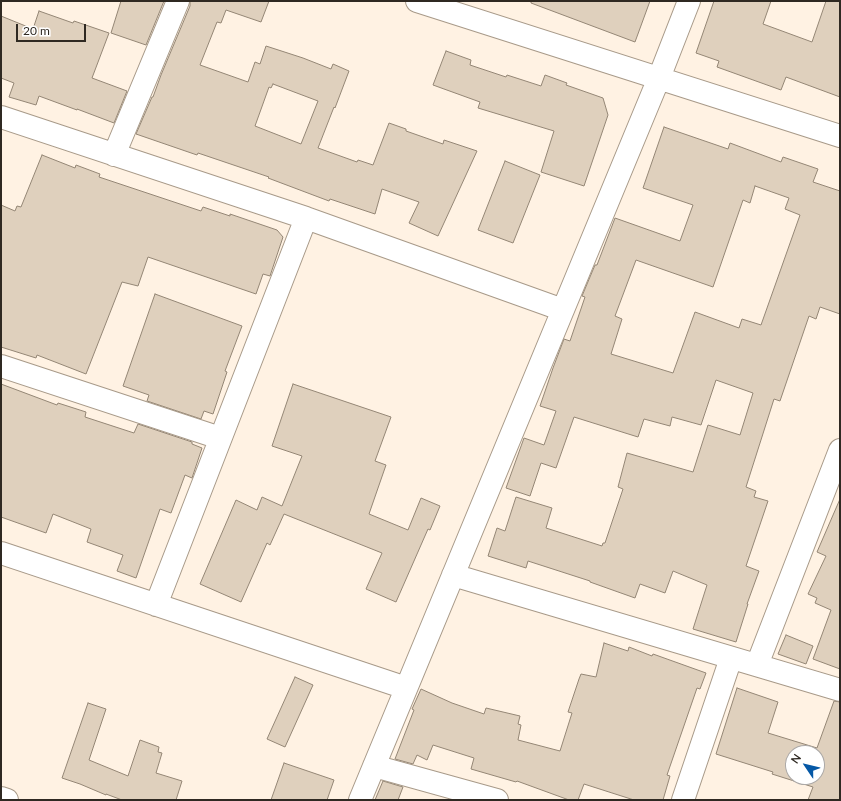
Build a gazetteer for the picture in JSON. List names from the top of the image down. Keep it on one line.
{"scale_bar":"20 m","north":"top left"}
